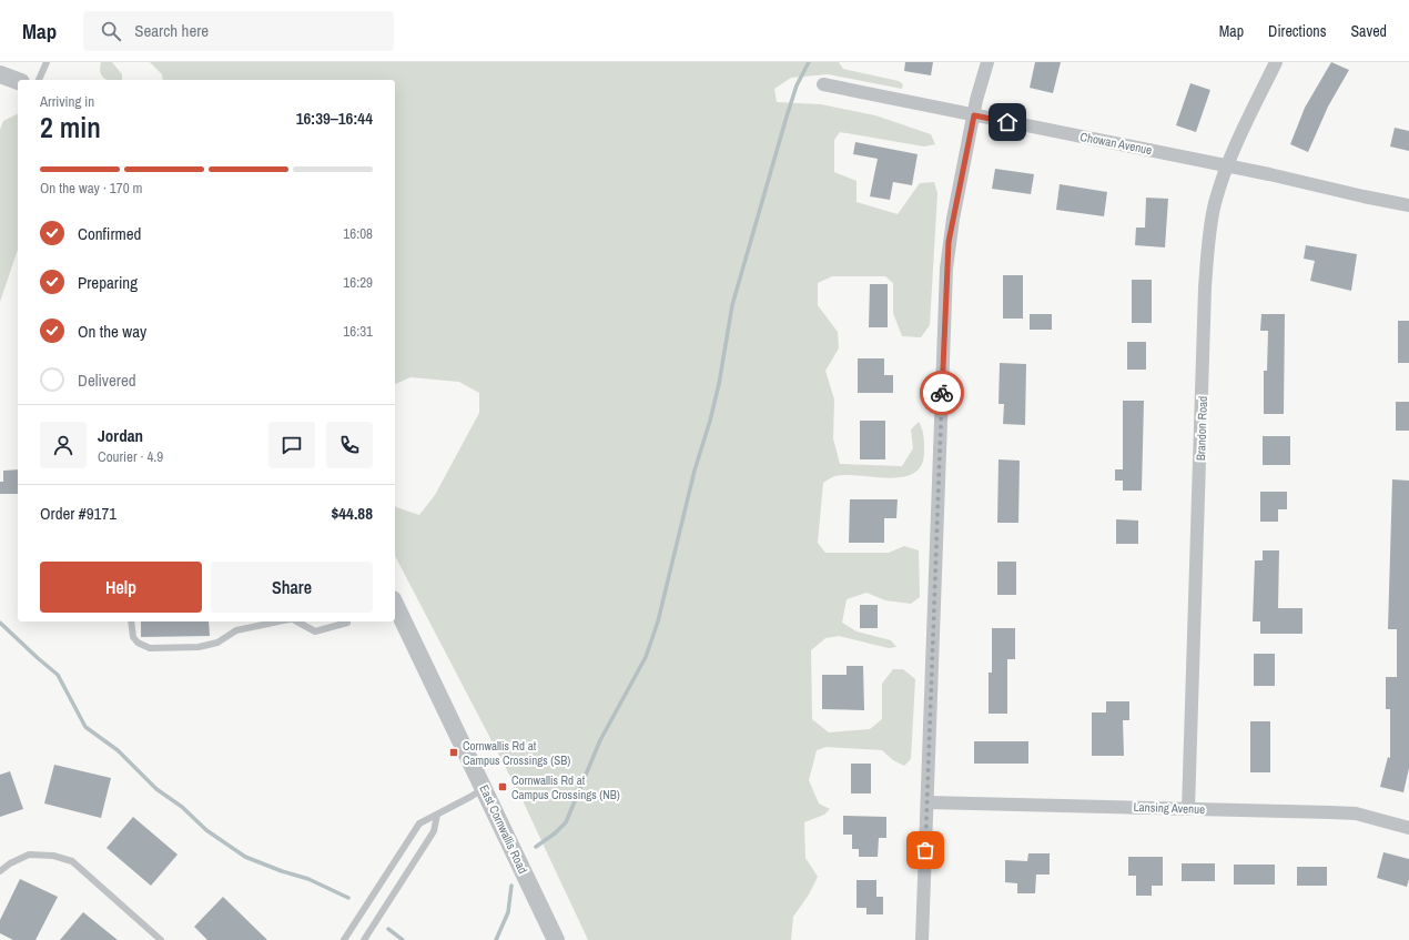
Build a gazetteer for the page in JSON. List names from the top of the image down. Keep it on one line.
{"streets":{"street":["Chowan Avenue","Brandon Road","Lansing Avenue","East Cornwallis Road"]},"crossings":[["Chowan Avenue","Brandon Road"],["Brandon Road","Lansing Avenue"]],"places":{"transit":["Cornwallis Rd at Campus Crossings (SB)","Cornwallis Rd at Campus Crossings (NB)"]},"page":{"header":"Map","search":"Search here","nav":["Map","Directions","Saved"],"heading":["2 min","Arriving in","16:39–16:44"],"panel":["Jordan","Courier · 4.9","Order #9171","$44.88"],"bar":"On the way · 170 m","list":[["Confirmed","16:08"],["Preparing","16:29"],["On the way","16:31"],"Delivered"],"buttons":["Help","Share"]}}
